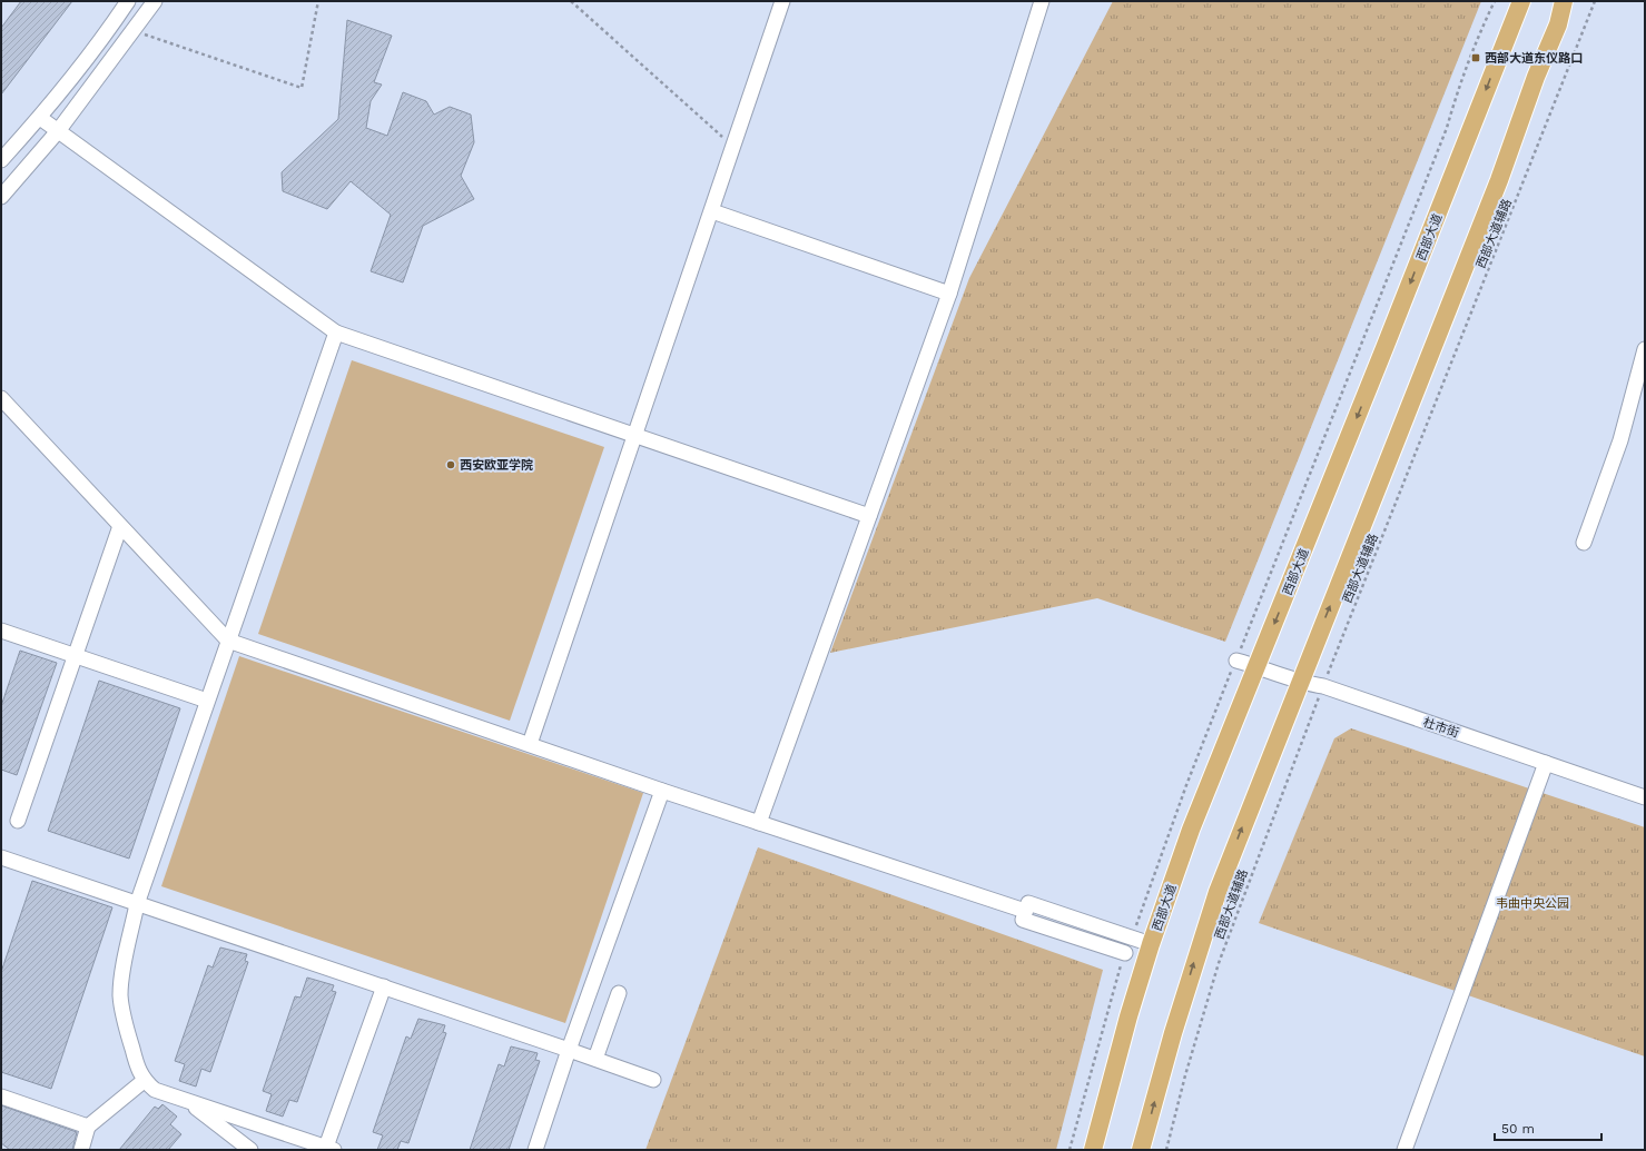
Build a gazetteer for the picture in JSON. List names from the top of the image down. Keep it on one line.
{"streets":{"main road":["西部大道"],"street":["杜市街"],"path":["西部大道辅路"]},"crossings":[["西部大道辅路","杜市街"],["西部大道","杜市街"]],"parks":["韦曲中央公园"],"places":{"transit":["西部大道东仪路口"],"other":["西安欧亚学院"]},"scale_bar":"50 m"}
